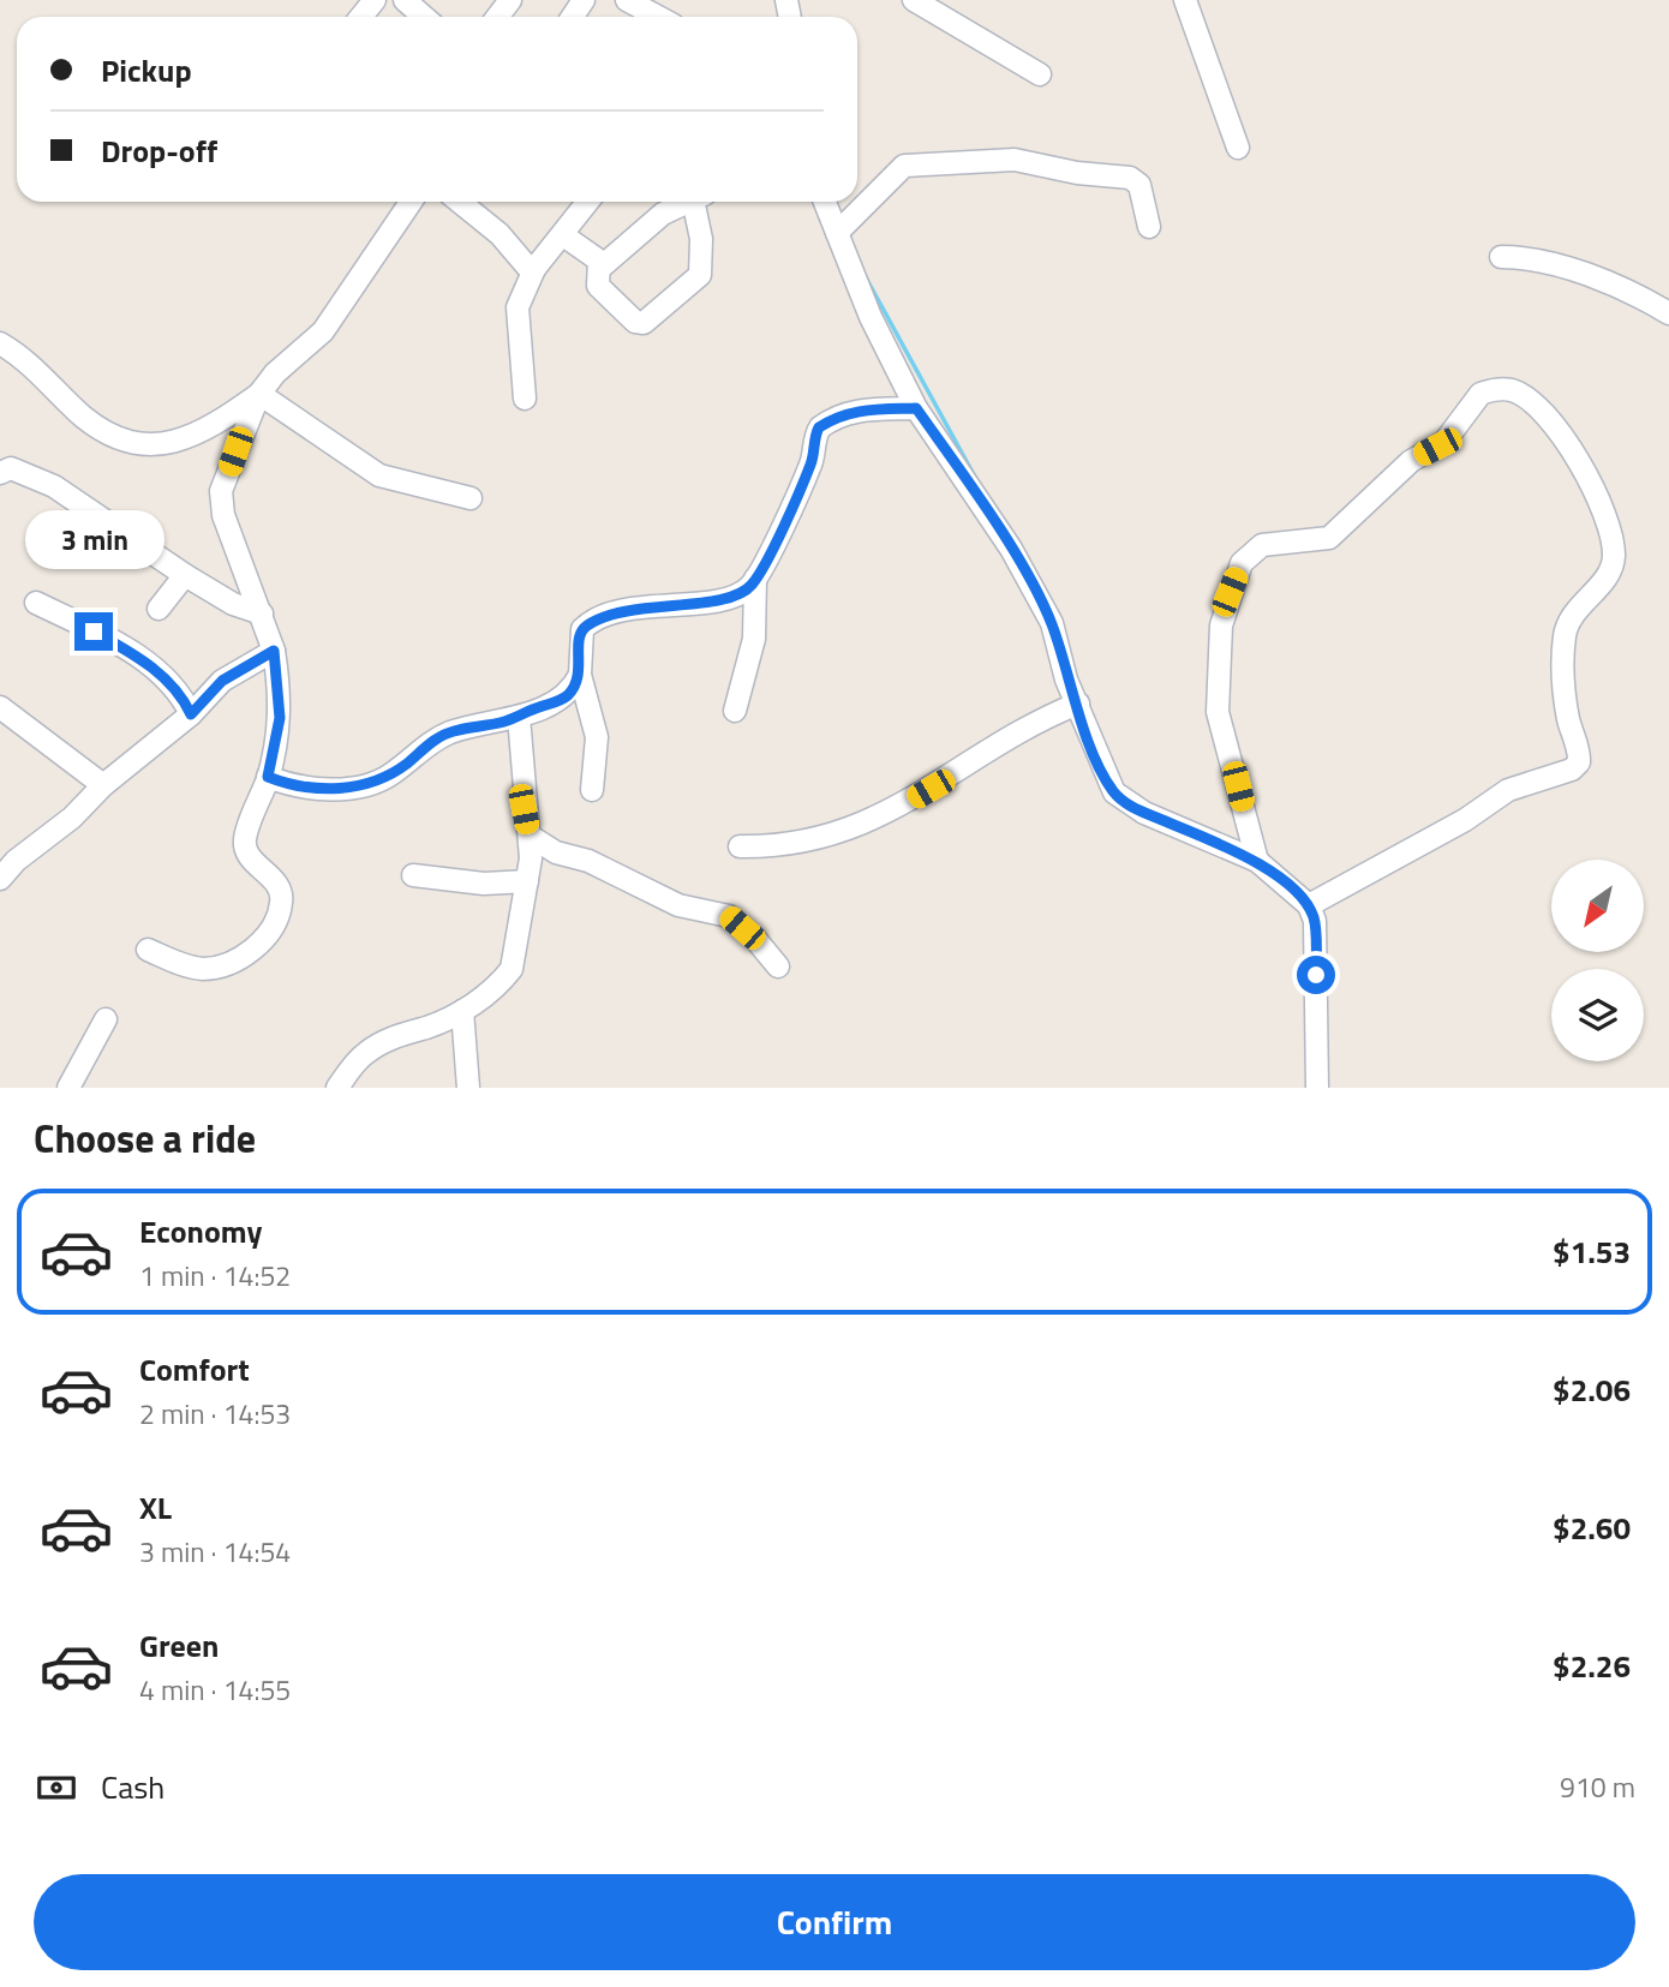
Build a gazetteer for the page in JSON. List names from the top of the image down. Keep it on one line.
{"north":"bottom left","page":{"banner":["Pickup","Drop-off"],"bubble":"3 min","heading":"Choose a ride","list":[{"name":"Economy","note":"1 min · 14:52","value":"$1.53"},{"name":"Comfort","note":"2 min · 14:53","value":"$2.06"},{"name":"XL","note":"3 min · 14:54","value":"$2.60"},{"name":"Green","note":"4 min · 14:55","value":"$2.26"}],"pay":["Cash","910 m"],"buttons":"Confirm"}}
